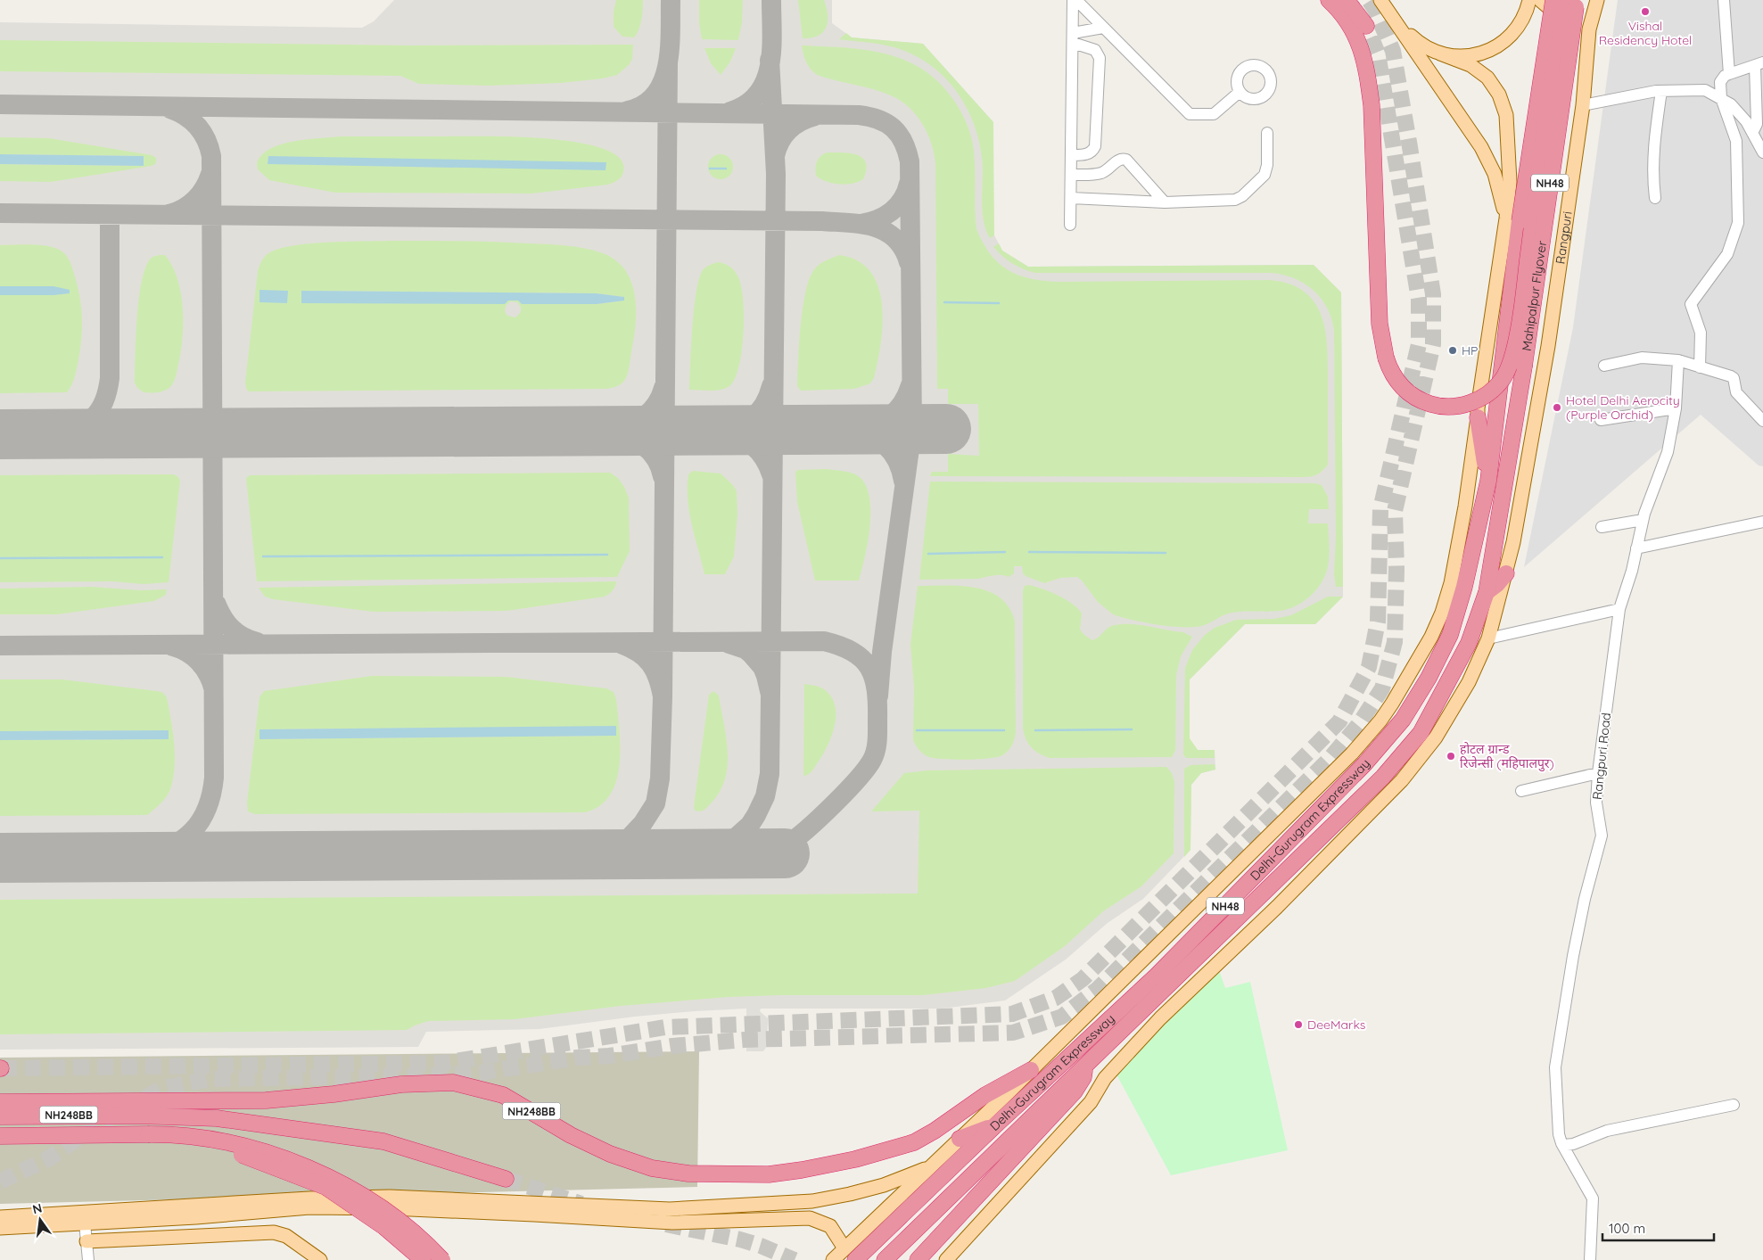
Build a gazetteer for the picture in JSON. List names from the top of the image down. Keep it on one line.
{"streets":{"highway":["NH48","Mahipalpur Flyover","Delhi-Gurugram Expressway","NH248BB"],"main road":["Rangpuri"],"street":["Rangpuri Road"]},"crossings":[["Mahipalpur Flyover","Delhi-Gurugram Expressway"]],"places":["Vishal Residency Hotel","HP","Hotel Delhi Aerocity (Purple Orchid)","होटल ग्रान्ड रिजेन्सी (महिपालपुर)","DeeMarks"],"scale_bar":"100 m","north":"top"}
